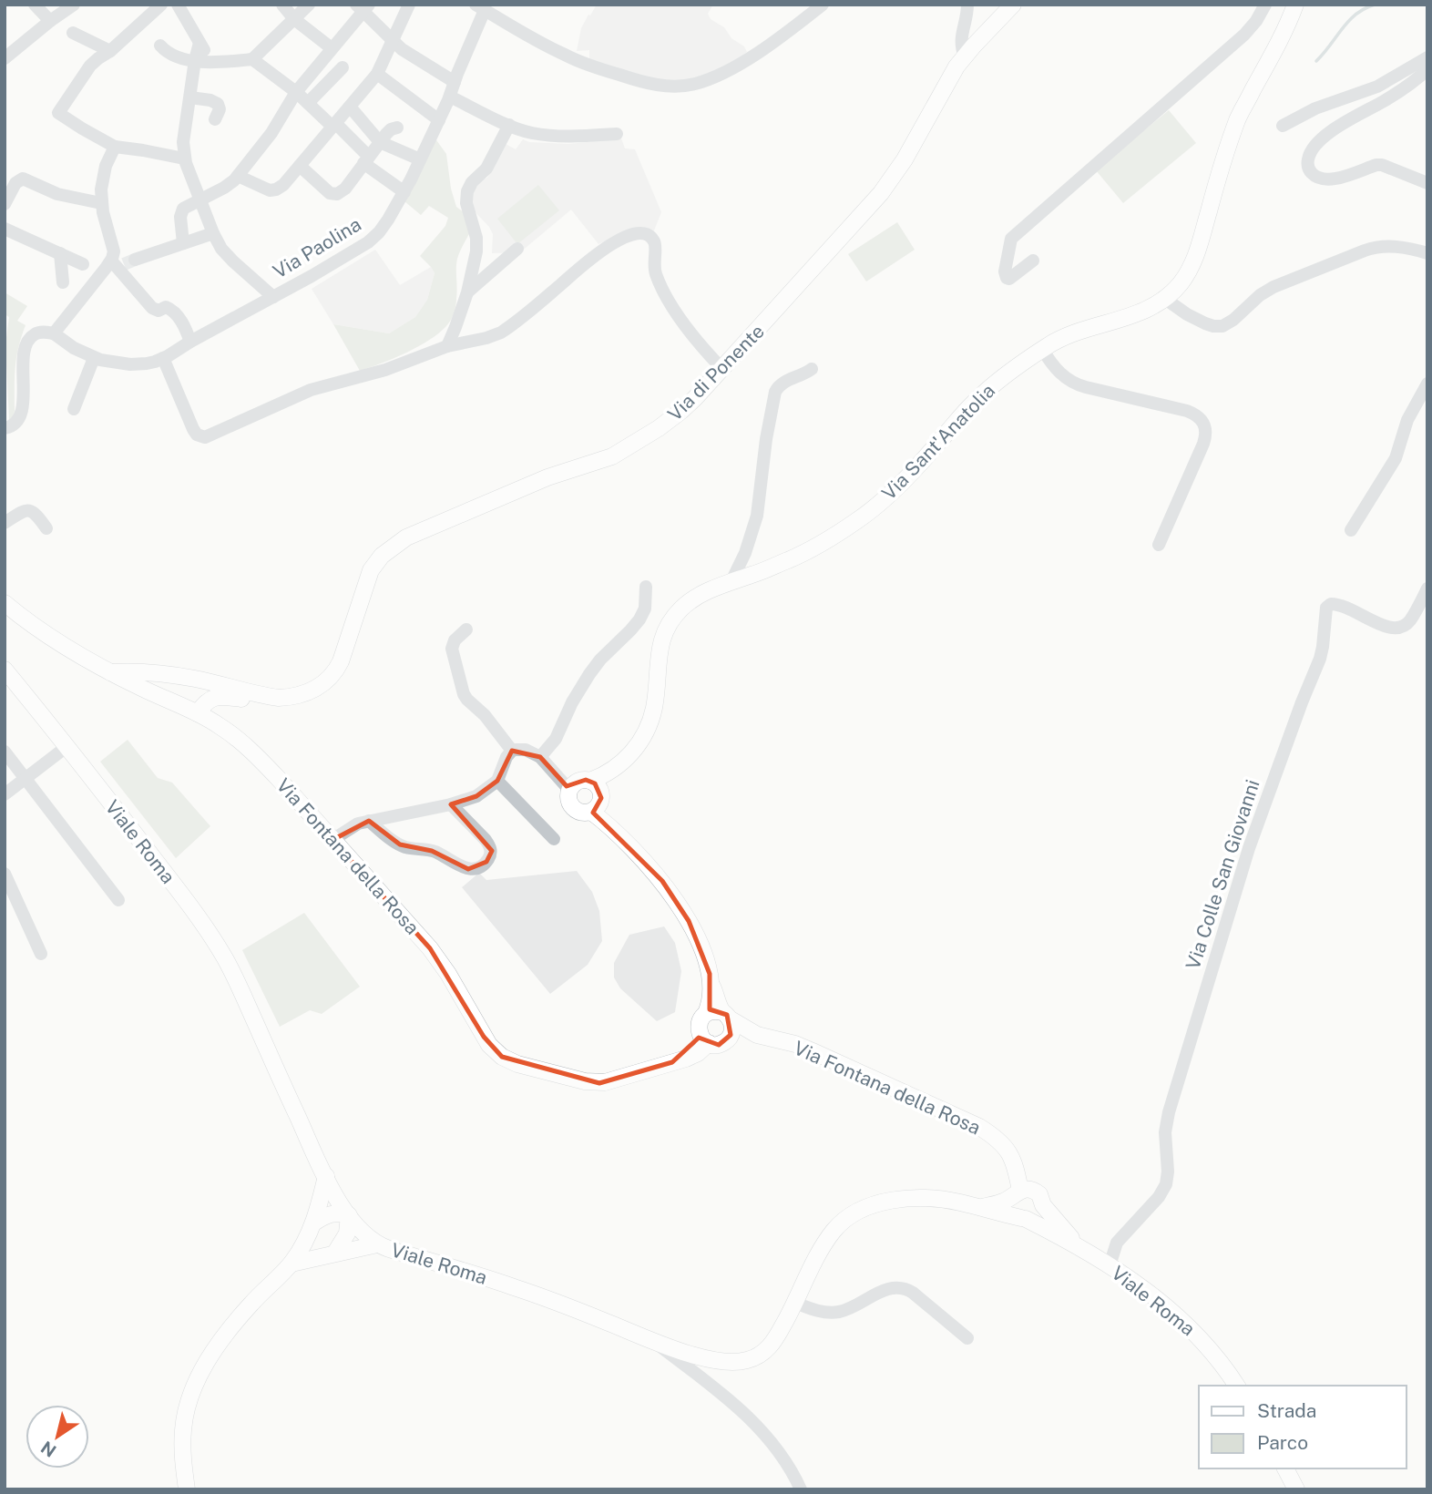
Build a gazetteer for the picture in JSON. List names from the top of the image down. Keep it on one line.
{"streets":{"main road":["Via di Ponente","Via Sant'Anatolia","Viale Roma","Via Fontana della Rosa"],"street":["Via Paolina","Via Colle San Giovanni"]},"crossings":[["Via di Ponente","Via Fontana della Rosa"],["Viale Roma","Via Fontana della Rosa"],["Viale Roma","Via Colle San Giovanni"]],"legend":["Strada","Parco"],"north":"bottom left"}
